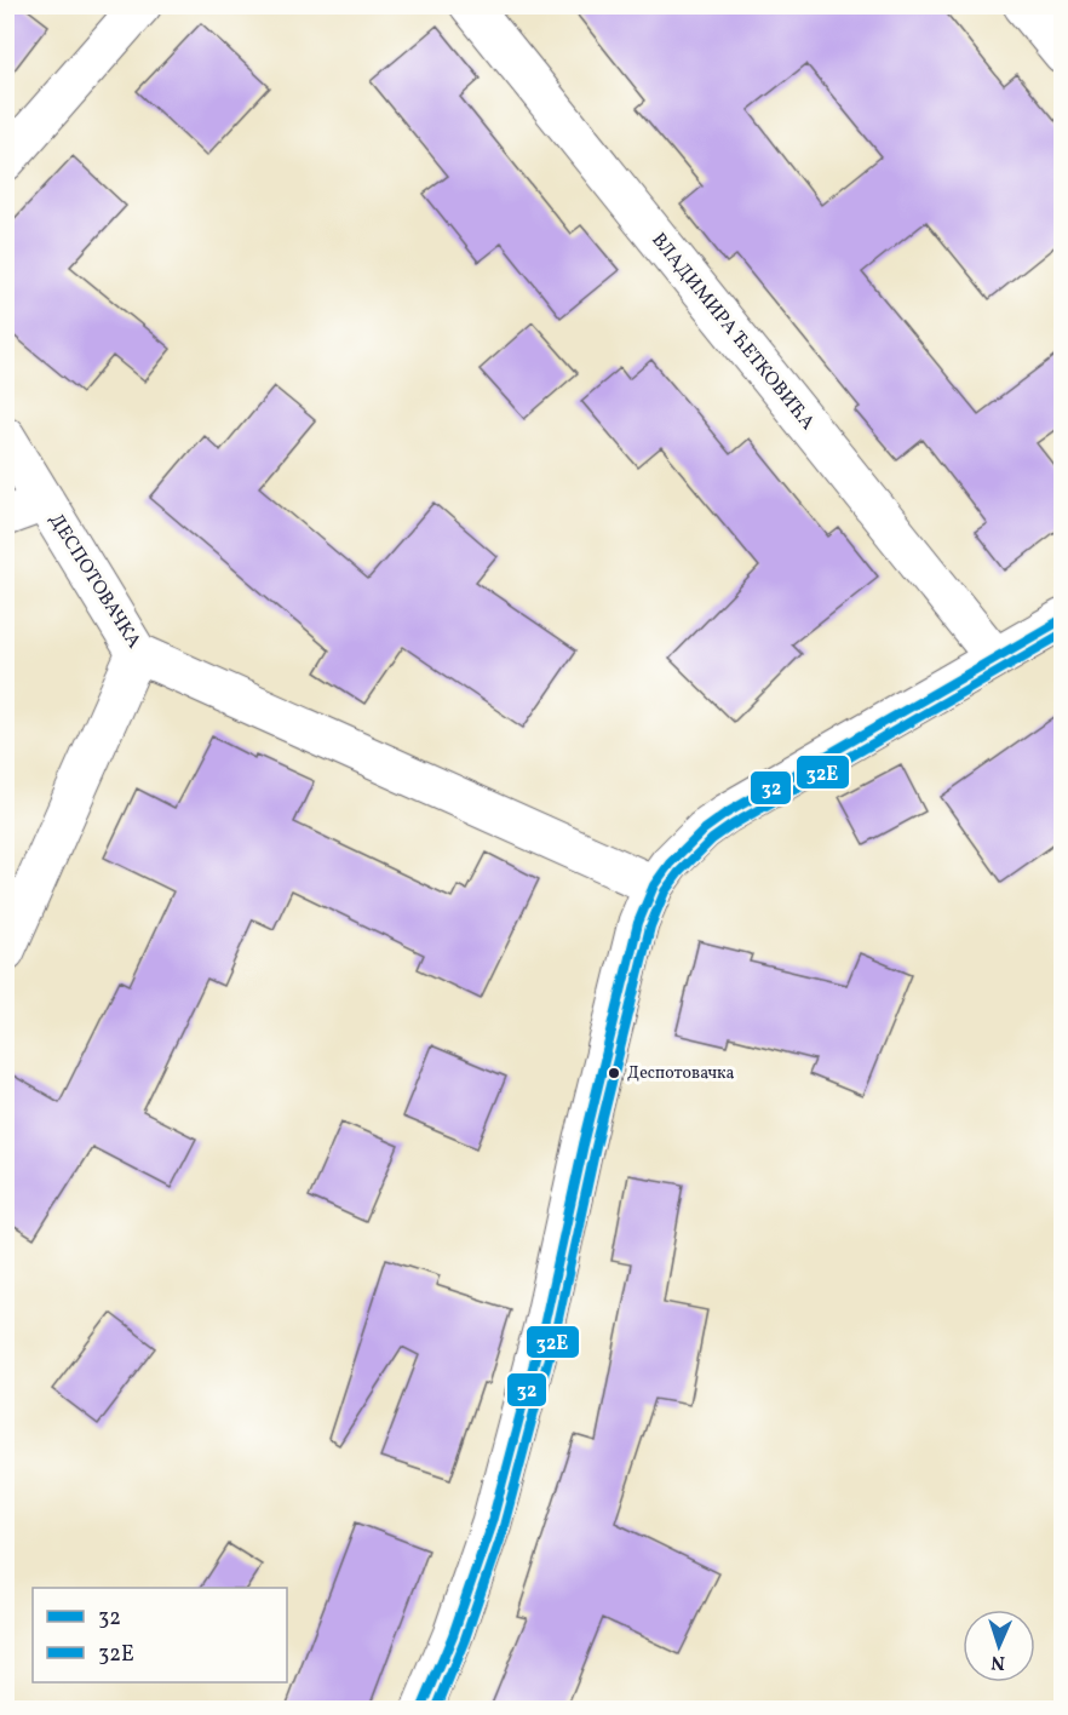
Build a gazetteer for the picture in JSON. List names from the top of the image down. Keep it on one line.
{"streets":{"street":["ВЛАДИМИРА ЋЕТКОВИЋА","ДЕСПОТОВАЧКА"]},"places":["Деспотовачка"],"lines":["transit line 32","transit line 32E"],"legend":["32","32E"],"north":"bottom"}
